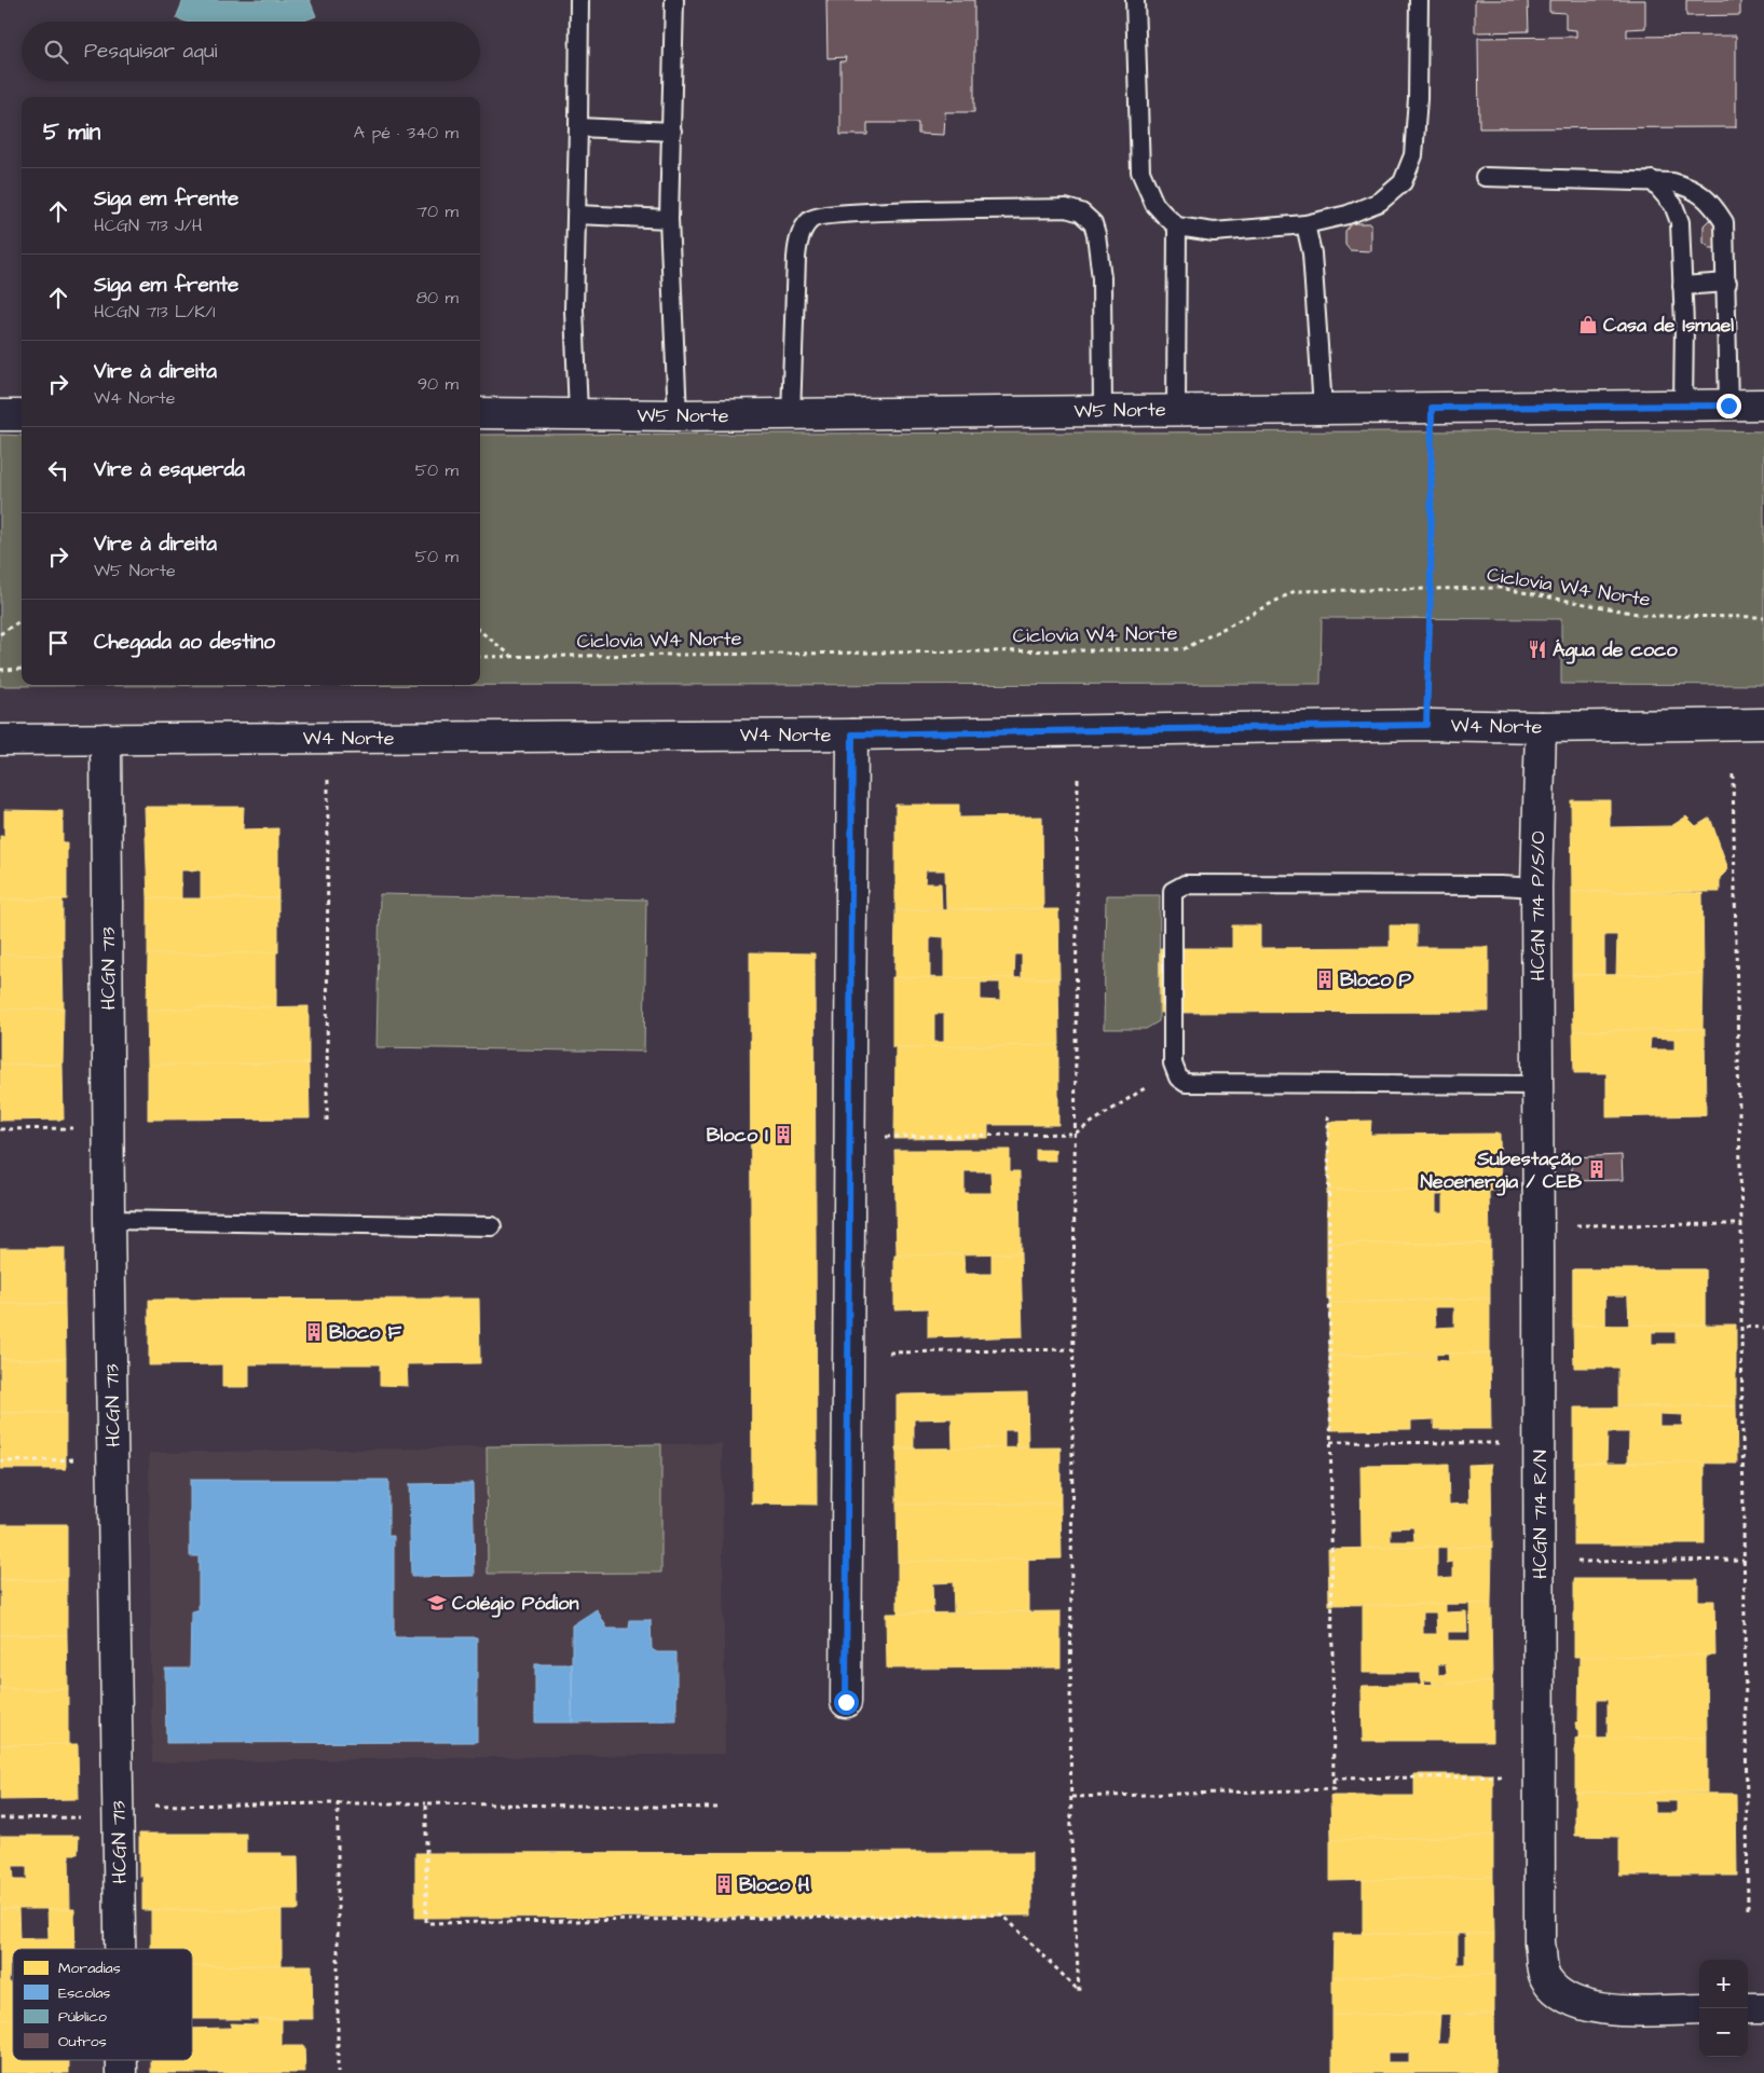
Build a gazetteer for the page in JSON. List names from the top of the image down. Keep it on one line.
{"streets":{"street":["W5 Norte","W4 Norte","HCGN 714 P/S/O","HCGN 713","HCGN 714 R/N"],"path":["Ciclovia W4 Norte"]},"crossings":[["W4 Norte","HCGN 714 P/S/O"],["W4 Norte","HCGN 713"],["HCGN 714 P/S/O","HCGN 714 R/N"]],"places":{"shop":["Casa de Ismael"],"restaurant":["Água de coco"],"building":["Bloco P","Bloco I","Subestação Neoenergia / CEB","Bloco F","Bloco H"],"school or university":["Colégio Pódion"]},"legend":["Moradias","Escolas","Público","Outros"],"page":{"search":"Pesquisar aqui","heading":["5 min","A pé · 340 m"],"list":[["Siga em frente","HCGN 713 J/H","70 m"],["Siga em frente","HCGN 713 L/K/I","80 m"],["Vire à direita","W4 Norte","90 m"],["Vire à esquerda","50 m"],["Vire à direita","W5 Norte","50 m"],"Chegada ao destino"],"map_buttons":["+","−"]}}
